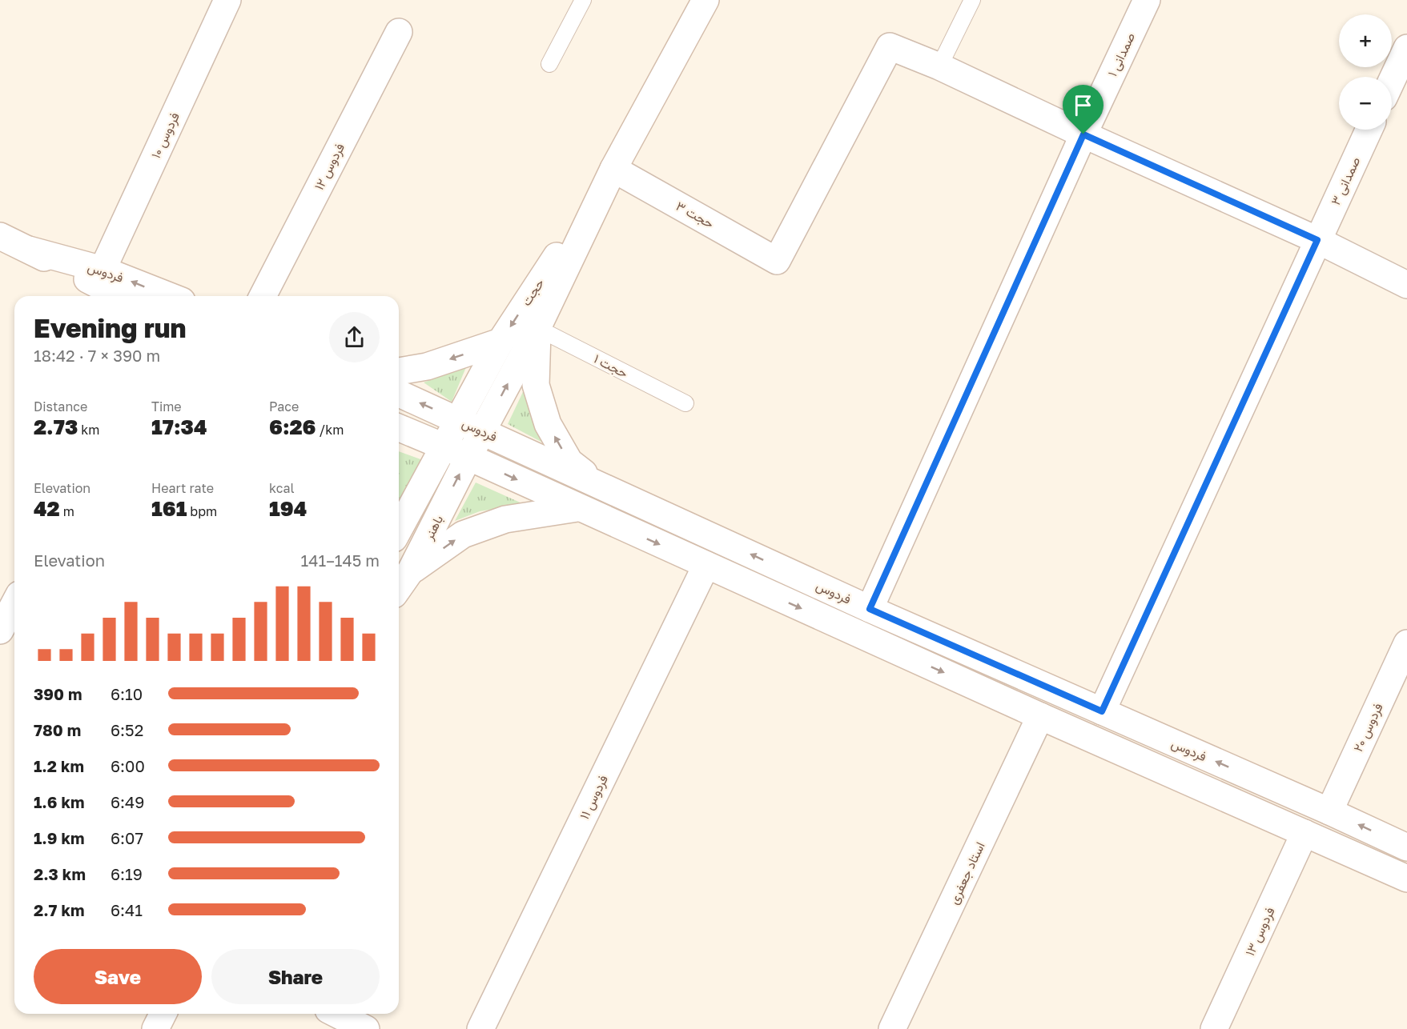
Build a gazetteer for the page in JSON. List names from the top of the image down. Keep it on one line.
{"streets":{"street":["صمدانی ۱","فردوس ۱۰","فردوس ۱۲","صمدانی ۳","حجت ۳","فردوس","حجت","باهنر","فردوس ۲۰","فردوس ۱۱","استاد جعفری","فردوس ۱۳"],"lane":["حجت ۱"]},"crossings":[["صمدانی ۱","فردوس"],["فردوس ۱۰","فردوس"],["صمدانی ۳","فردوس"],["حجت ۳","حجت"],["فردوس","حجت"],["فردوس","باهنر"],["فردوس","فردوس ۲۰"],["فردوس","فردوس ۱۱"],["حجت","حجت ۱"],["حجت","باهنر"]],"page":{"map_buttons":["+","−"],"heading":["Evening run","18:42 · 7 × 390 m"],"stats":[["Distance","2.73 km"],["Time","17:34"],["Pace","6:26 /km"],["Elevation","42 m"],["Heart rate","161 bpm"],["kcal","194"]],"chart":["Elevation","141–145 m"],"list":[{"name":"390 m","note":"6:10"},{"name":"780 m","note":"6:52"},{"name":"1.2 km","note":"6:00"},{"name":"1.6 km","note":"6:49"},{"name":"1.9 km","note":"6:07"},{"name":"2.3 km","note":"6:19"},{"name":"2.7 km","note":"6:41"}],"buttons":["Save","Share"]}}
